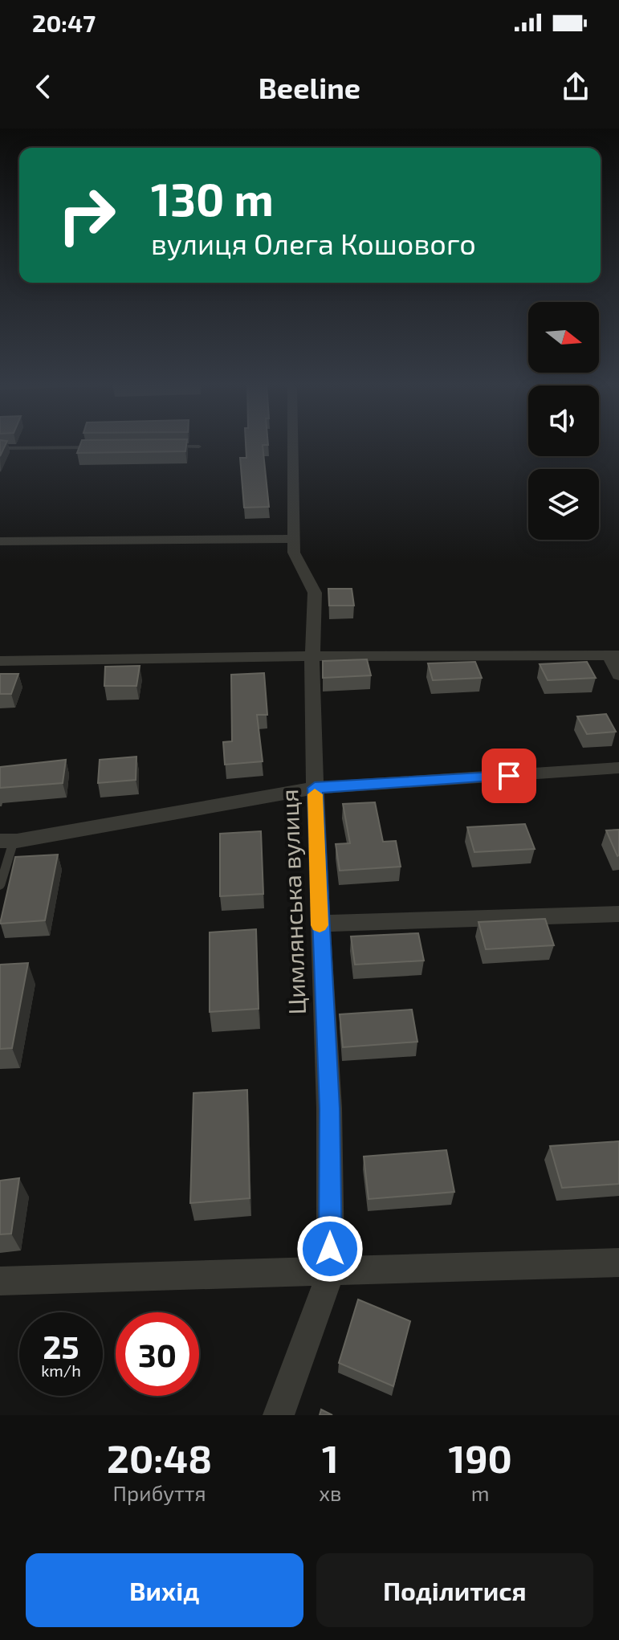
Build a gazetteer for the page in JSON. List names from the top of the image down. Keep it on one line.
{"streets":{"street":["Цимлянська вулиця"]},"north":"right","page":{"status":"20:47","header":"Beeline","turn":["130 m","вулиця Олега Кошового"],"speed":"25 km/h","limit":"30","eta":["20:48","Прибуття","1","хв","190","m"],"buttons":["Вихід","Поділитися"]}}
